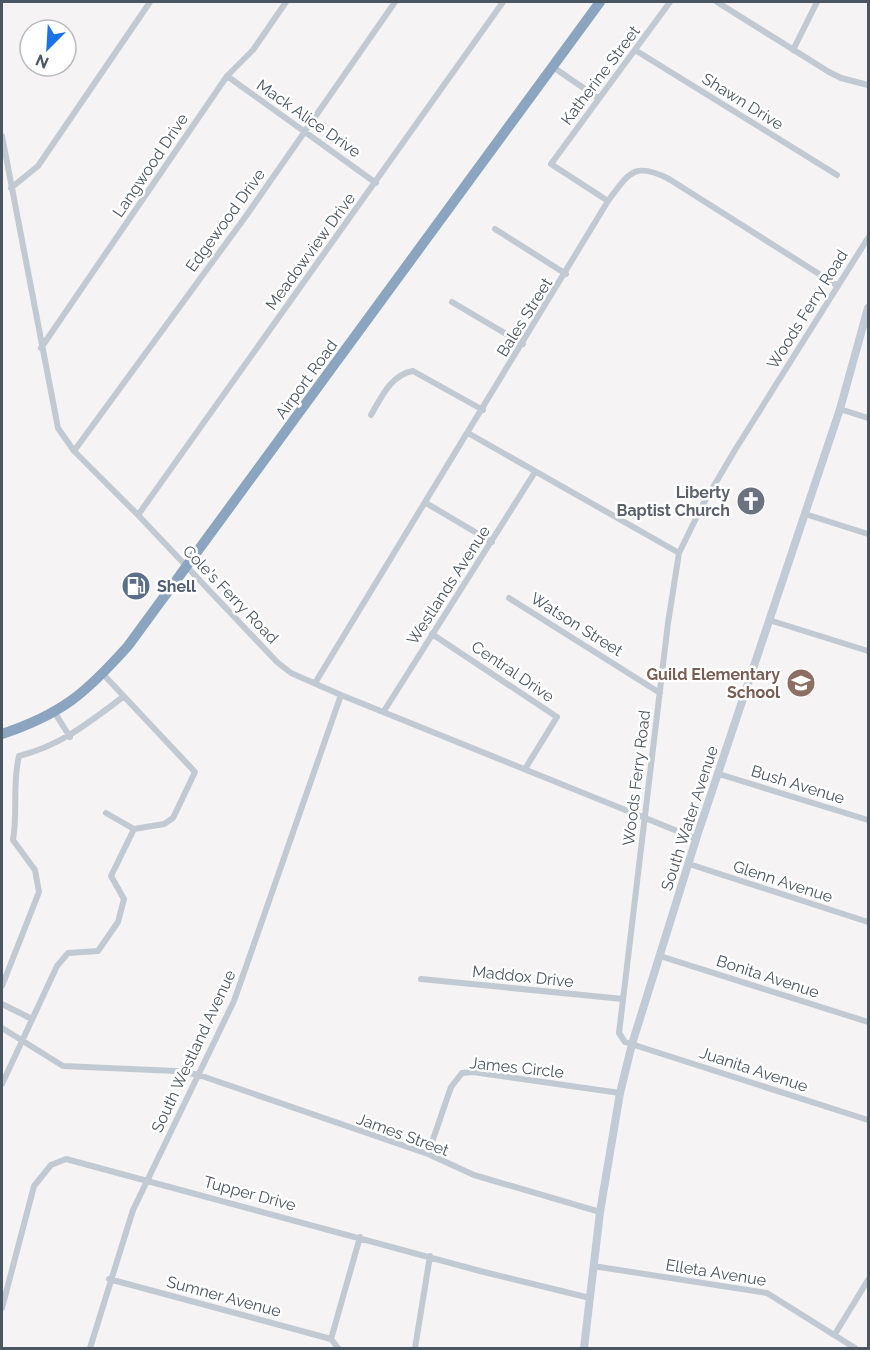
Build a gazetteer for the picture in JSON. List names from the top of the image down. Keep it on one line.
{"streets":{"highway":["Airport Road"],"main road":["South Water Avenue"],"street":["Katherine Street","Shawn Drive","Mack Alice Drive","Langwood Drive","Edgewood Drive","Meadowview Drive","Woods Ferry Road","Bales Street","Westlands Avenue","Cole's Ferry Road","Watson Street","Central Drive","Bush Avenue","Glenn Avenue","Maddox Drive","Bonita Avenue","South Westland Avenue","James Circle","Juanita Avenue","James Street","Tupper Drive","Elleta Avenue","Sumner Avenue"]},"crossings":[["Katherine Street","Shawn Drive"],["Katherine Street","Bales Street"],["Mack Alice Drive","Langwood Drive"],["Mack Alice Drive","Edgewood Drive"],["Mack Alice Drive","Meadowview Drive"],["Langwood Drive","Cole's Ferry Road"],["Edgewood Drive","Cole's Ferry Road"],["Meadowview Drive","Cole's Ferry Road"],["Woods Ferry Road","Bales Street"],["Woods Ferry Road","Cole's Ferry Road"],["Woods Ferry Road","Watson Street"],["Woods Ferry Road","South Water Avenue"],["Woods Ferry Road","Maddox Drive"],["Woods Ferry Road","Juanita Avenue"],["Bales Street","Cole's Ferry Road"],["Airport Road","Cole's Ferry Road"],["Westlands Avenue","Cole's Ferry Road"],["Westlands Avenue","Central Drive"],["Cole's Ferry Road","Central Drive"],["Cole's Ferry Road","South Water Avenue"],["Cole's Ferry Road","South Westland Avenue"],["Bush Avenue","South Water Avenue"],["South Water Avenue","Glenn Avenue"],["South Water Avenue","Bonita Avenue"],["South Water Avenue","James Circle"],["South Water Avenue","Juanita Avenue"],["South Water Avenue","James Street"],["South Water Avenue","Tupper Drive"],["South Water Avenue","Elleta Avenue"],["South Westland Avenue","James Street"],["South Westland Avenue","Tupper Drive"],["South Westland Avenue","Sumner Avenue"],["James Circle","James Street"]],"places":{"church":["Liberty Baptist Church"],"fuel station":["Shell"],"school or university":["Guild Elementary School"]},"north":"bottom left"}
